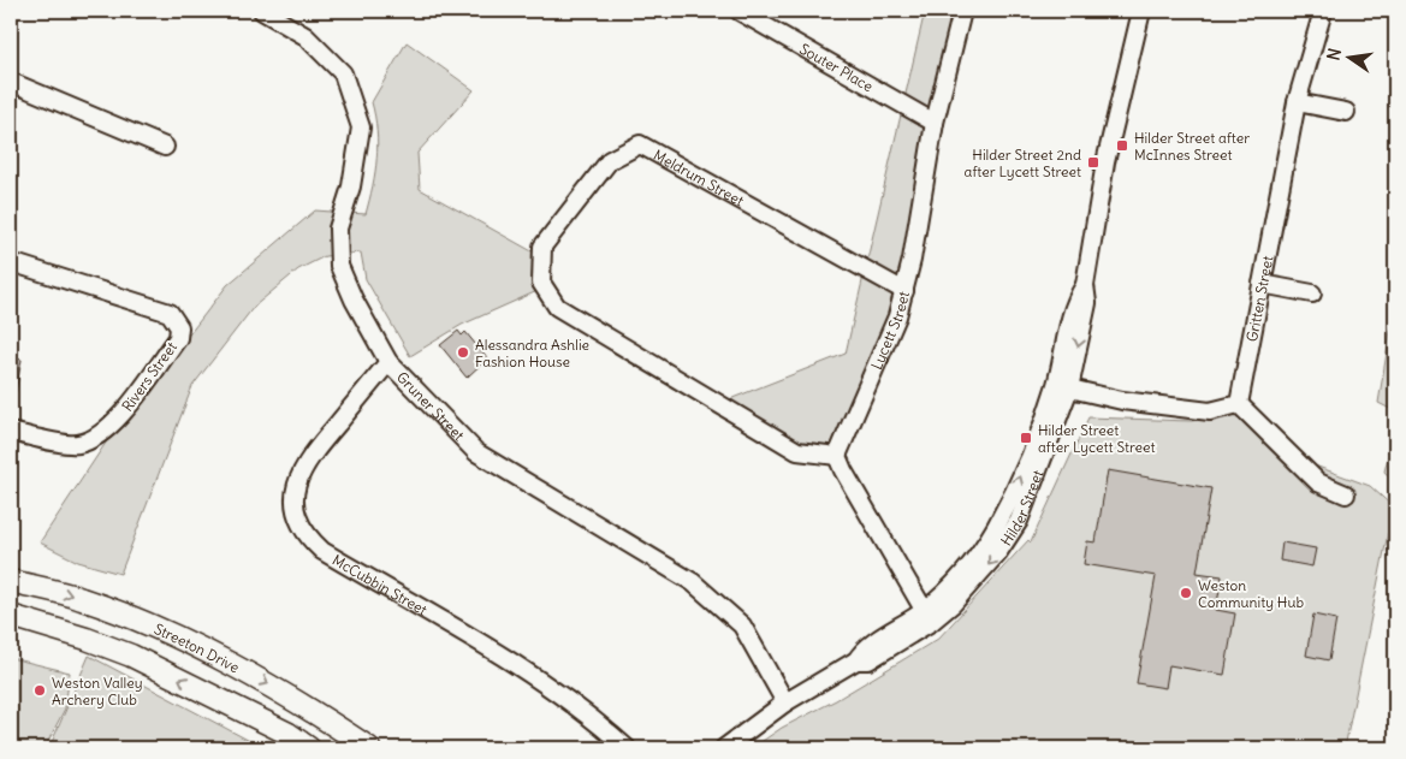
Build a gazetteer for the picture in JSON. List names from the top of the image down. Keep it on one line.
{"streets":{"main road":["Streeton Drive"],"street":["Souter Place","Meldrum Street","Gritten Street","Lycett Street","Rivers Street","Gruner Street","Hilder Street","McCubbin Street"]},"crossings":[["Souter Place","Lycett Street"],["Meldrum Street","Lycett Street"],["Gruner Street","Hilder Street"],["Gruner Street","McCubbin Street"]],"places":{"transit":["Hilder Street after McInnes Street","Hilder Street 2nd after Lycett Street","Hilder Street after Lycett Street"],"other":["Alessandra Ashlie Fashion House","Weston Community Hub","Weston Valley Archery Club"]},"north":"left"}
